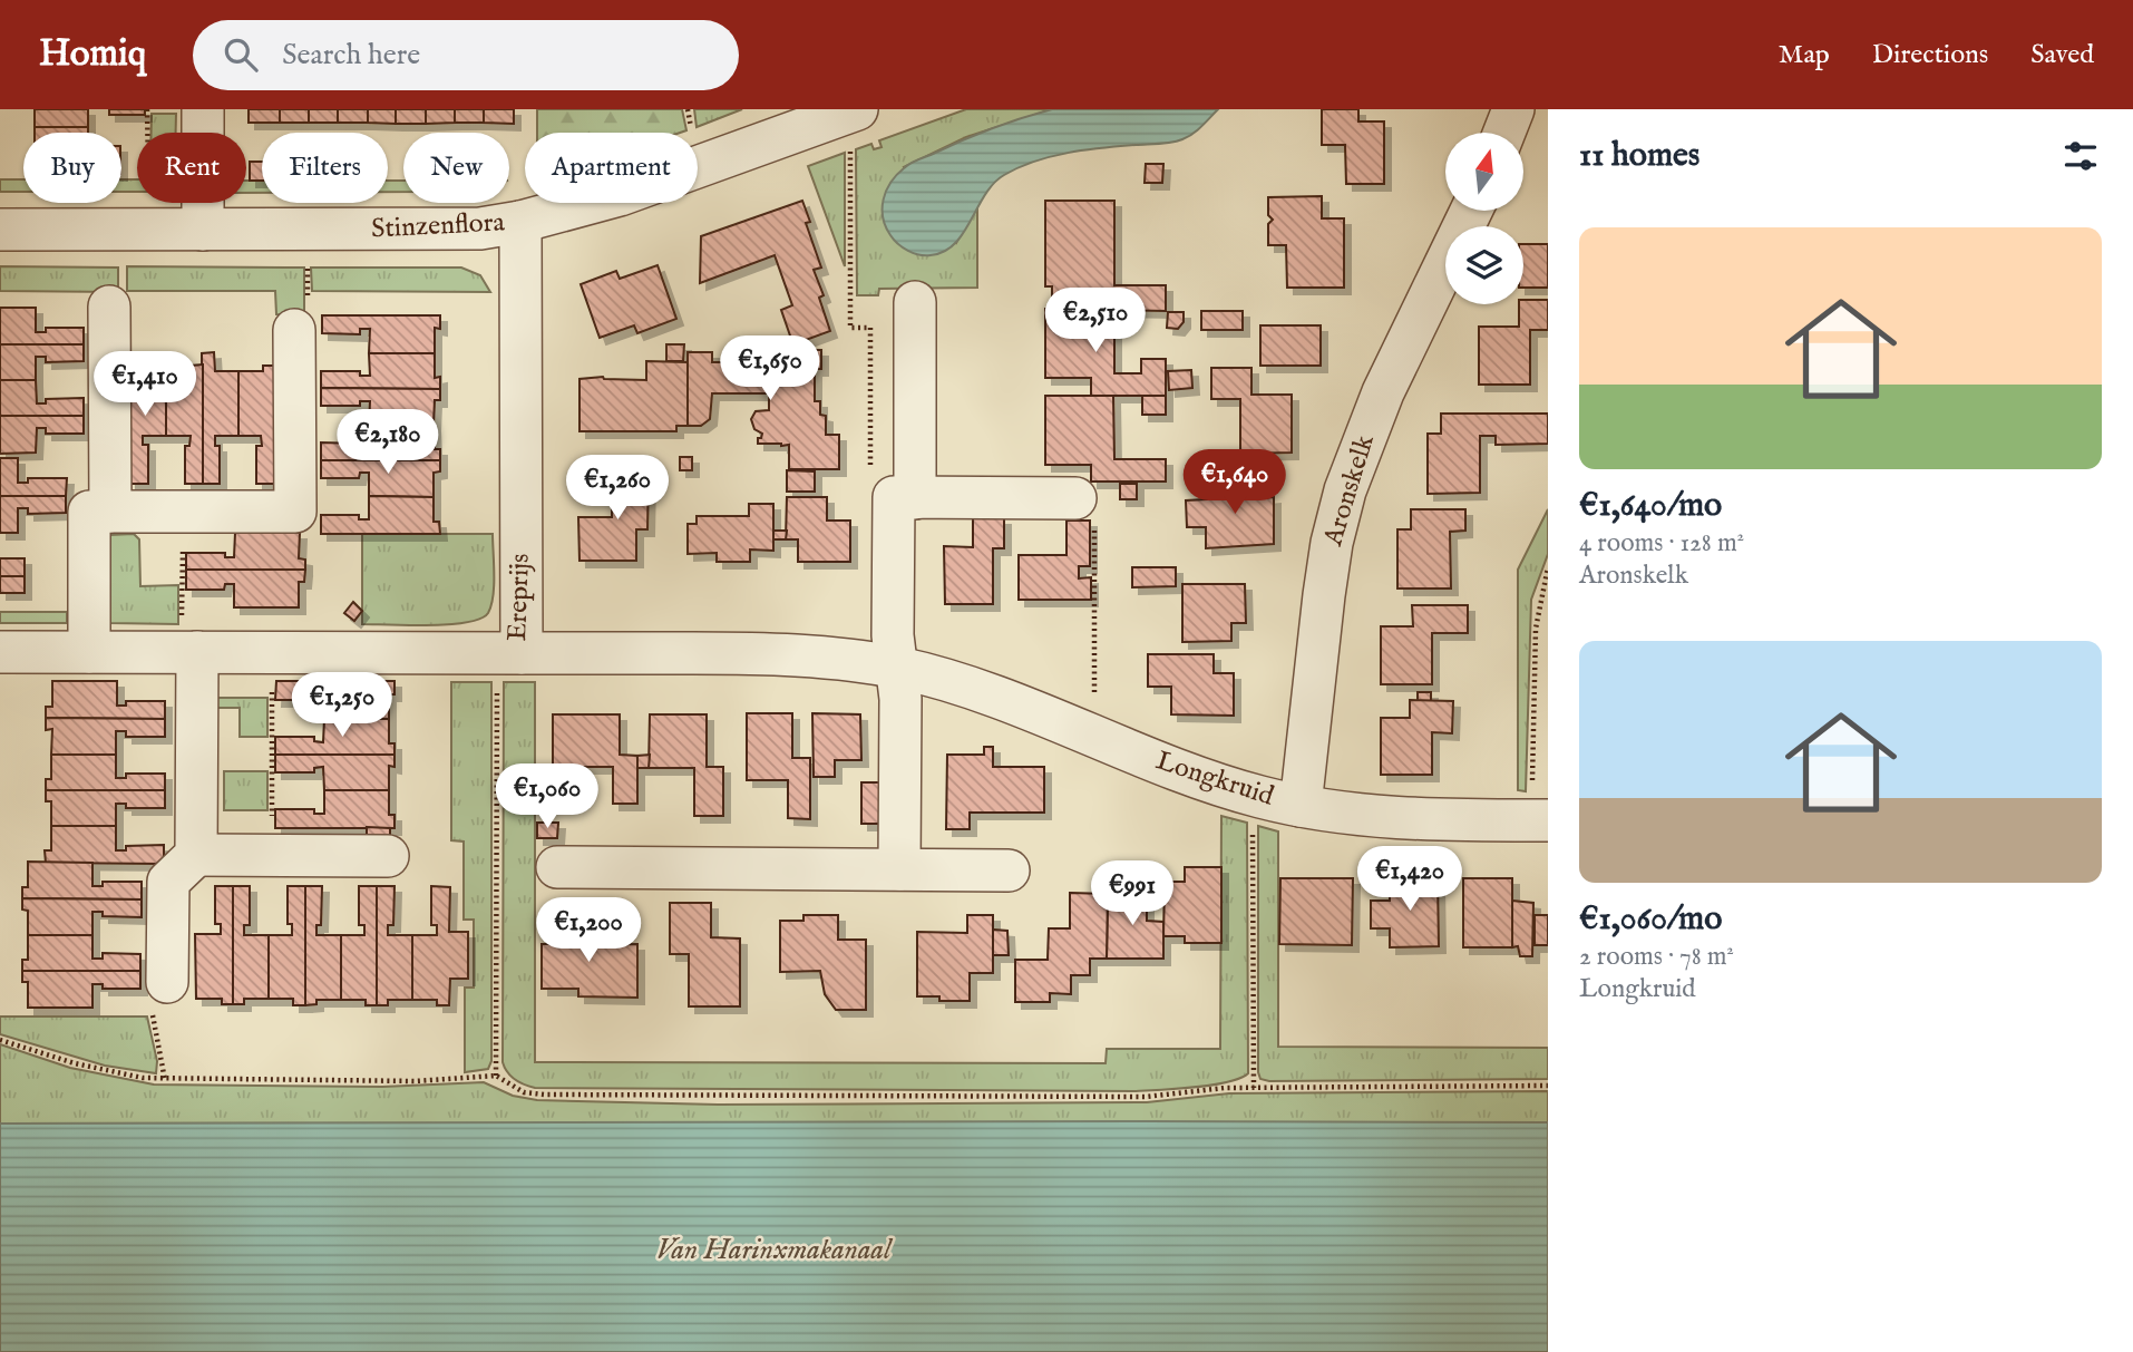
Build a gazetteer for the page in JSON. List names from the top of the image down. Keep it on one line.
{"streets":{"street":["Stinzenflora","Aronskelk","Ereprijs","Longkruid"]},"crossings":[["Stinzenflora","Ereprijs"],["Aronskelk","Longkruid"],["Ereprijs","Longkruid"]],"water":["Van Harinxmakanaal"],"north":"top","page":{"header":"Homiq","search":"Search here","nav":["Map","Directions","Saved"],"heading":"11 homes","chip":["Buy","Rent","Filters","New","Apartment"],"list":[{"name":"€1,640/mo","note":"4 rooms · 128 m² · Aronskelk"},{"name":"€1,060/mo","note":"2 rooms · 78 m² · Longkruid"}],"price":["€2,510","€1,650","€1,410","€2,180","€1,640","€1,260","€1,250","€1,060","€1,420","€991","€1,200"]}}
